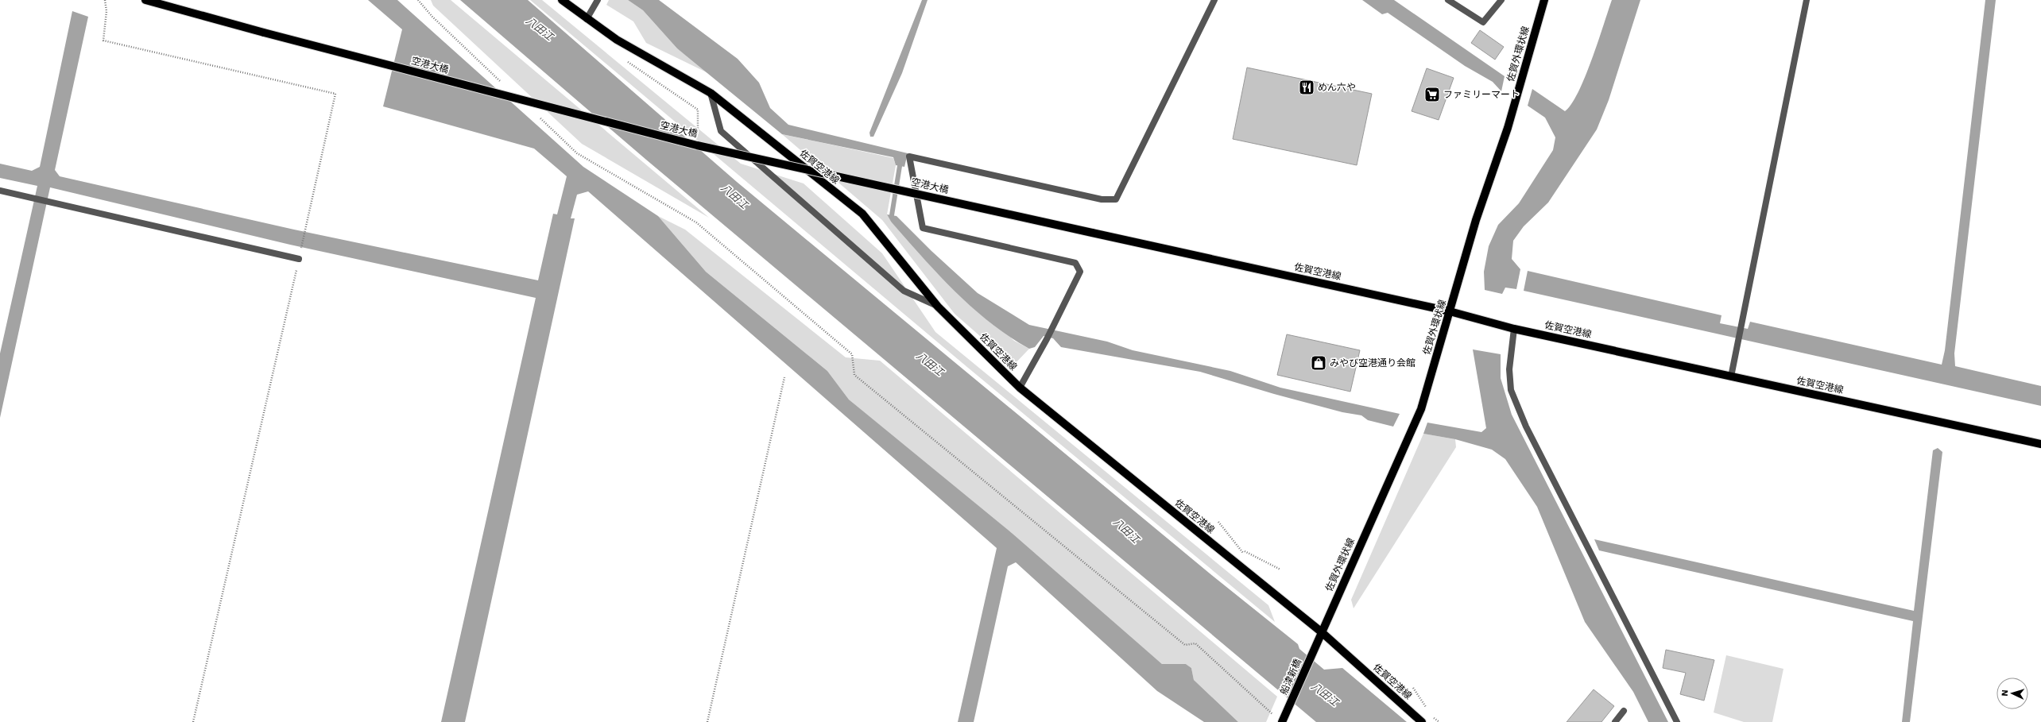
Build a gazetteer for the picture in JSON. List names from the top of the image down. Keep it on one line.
{"streets":{"main road":["佐賀外環状線","空港大橋","佐賀空港線","船津新橋"]},"crossings":[["佐賀外環状線","佐賀空港線"],["佐賀外環状線","船津新橋"],["空港大橋","佐賀空港線"]],"water":["八田江"],"places":{"restaurant":["めん六や"],"supermarket":["ファミリーマート"],"shop":["みやび空港通り会館"]},"north":"left"}
